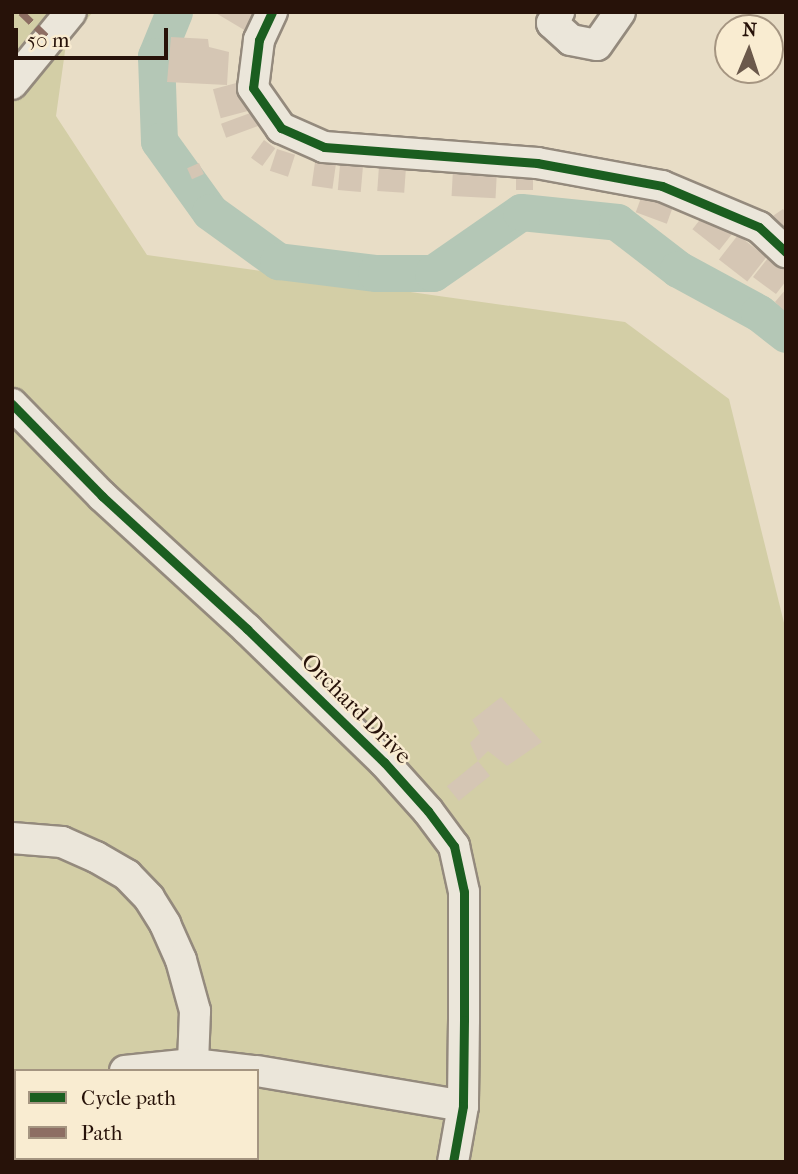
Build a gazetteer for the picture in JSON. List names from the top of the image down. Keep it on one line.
{"streets":{"street":["Orchard Drive"]},"legend":["Cycle path","Path"],"scale_bar":"50 m","north":"top"}
